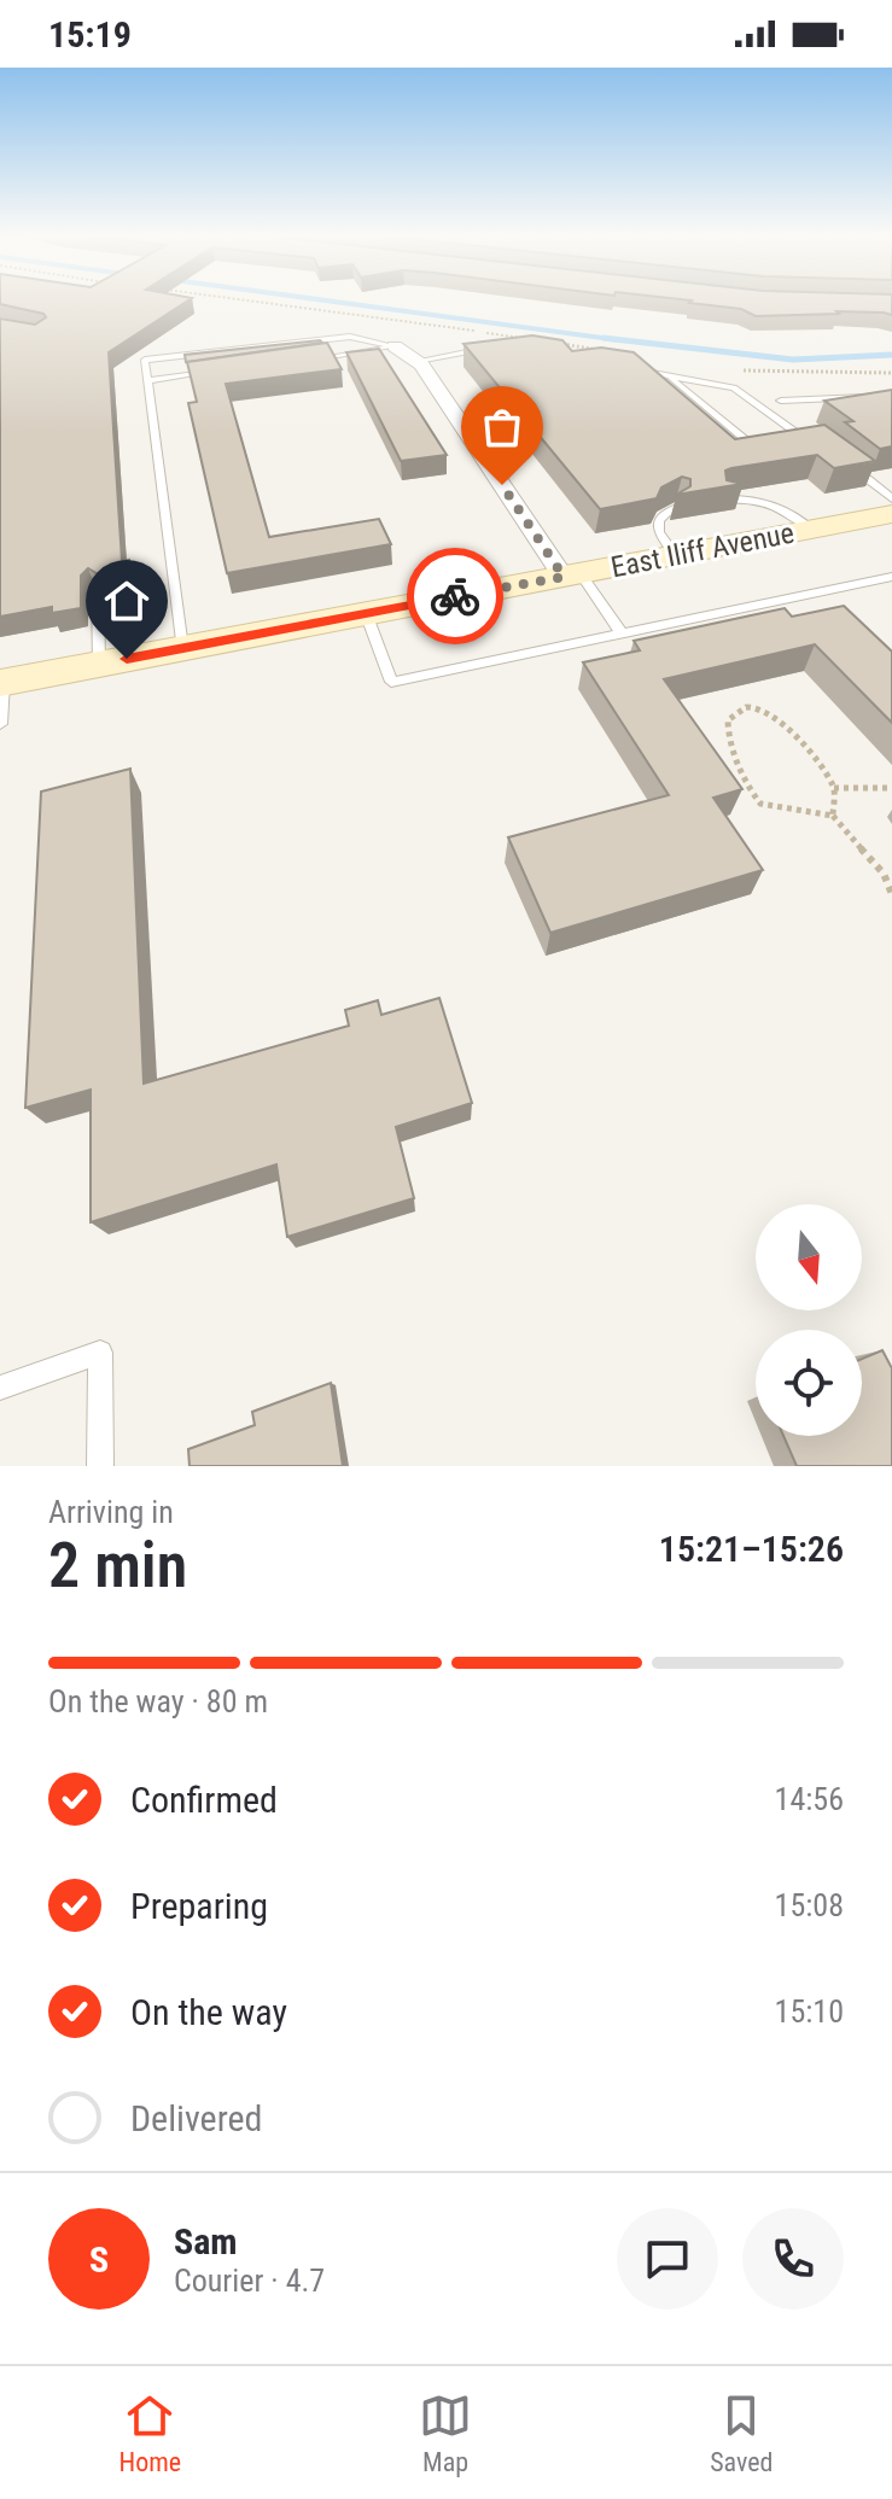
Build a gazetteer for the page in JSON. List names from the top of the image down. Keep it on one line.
{"streets":{"street":["East Iliff Avenue"]},"north":"bottom","page":{"status":"15:19","heading":["2 min","Arriving in","15:21–15:26"],"panel":["Sam","Courier · 4.7"],"bar":"On the way · 80 m","list":[["Confirmed","14:56"],["Preparing","15:08"],["On the way","15:10"],"Delivered"],"round":"S","tabs":["Home","Map","Saved"]}}
